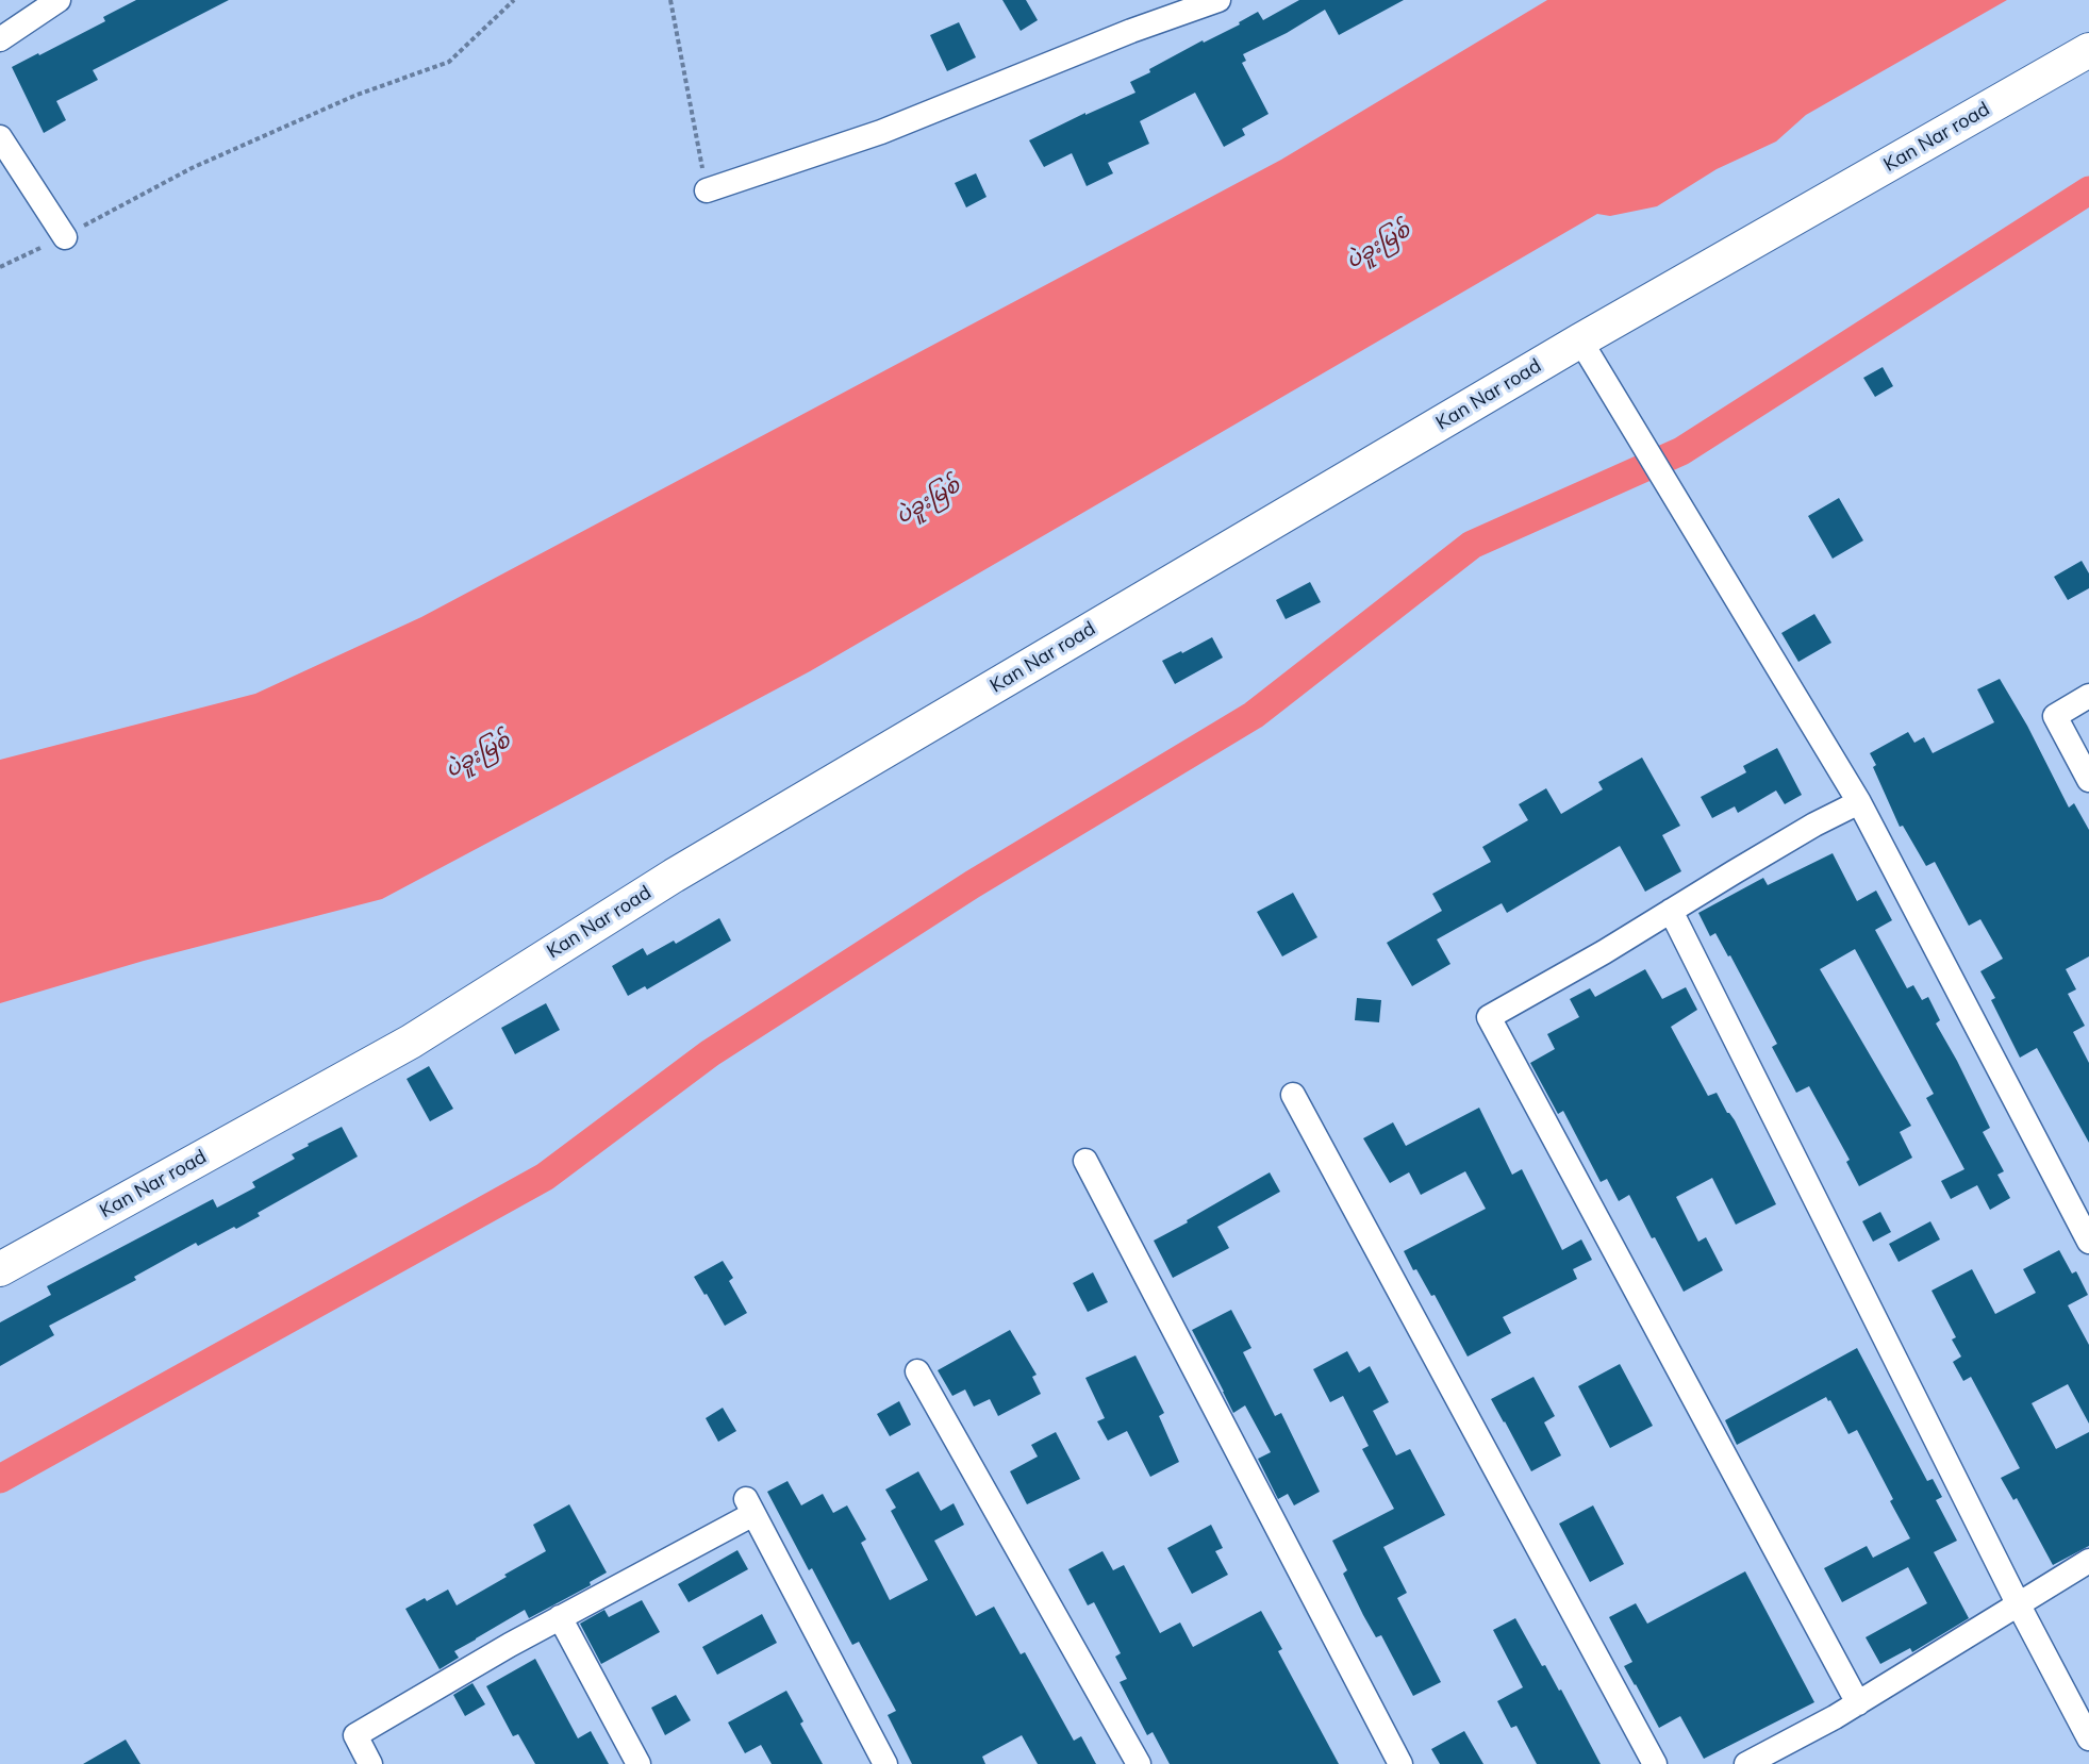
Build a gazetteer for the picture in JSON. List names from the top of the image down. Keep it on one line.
{"streets":{"street":["Kan Nar road"]},"water":["ပဲခူးမြစ်"]}
